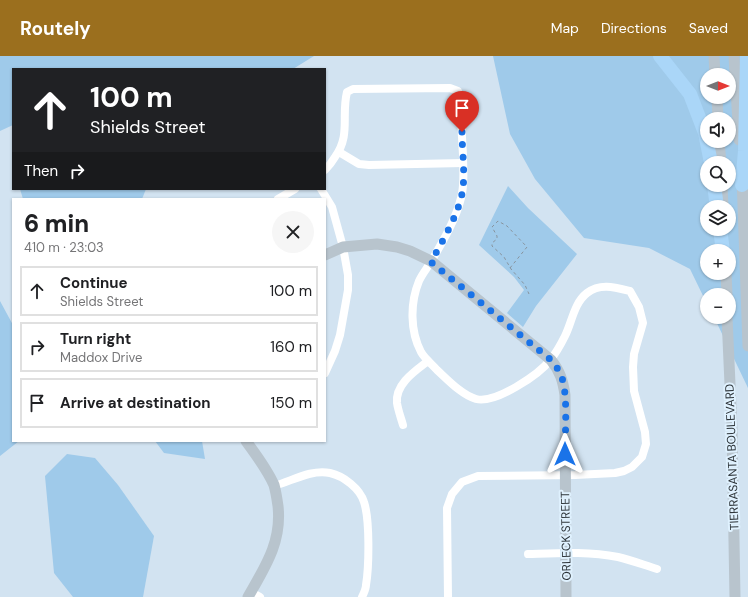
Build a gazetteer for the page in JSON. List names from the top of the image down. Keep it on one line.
{"streets":{"main road":["TIERRASANTA BOULEVARD","ORLECK STREET"]},"north":"right","page":{"header":"Routely","nav":["Map","Directions","Saved"],"map_buttons":["+","−"],"turn":["100 m","Shields Street"],"then":"Then","heading":["6 min","410 m · 23:03"],"list":[{"name":"Continue","note":"Shields Street","value":"100 m"},{"name":"Turn right","note":"Maddox Drive","value":"160 m"},{"name":"Arrive at destination","value":"150 m"}]}}
